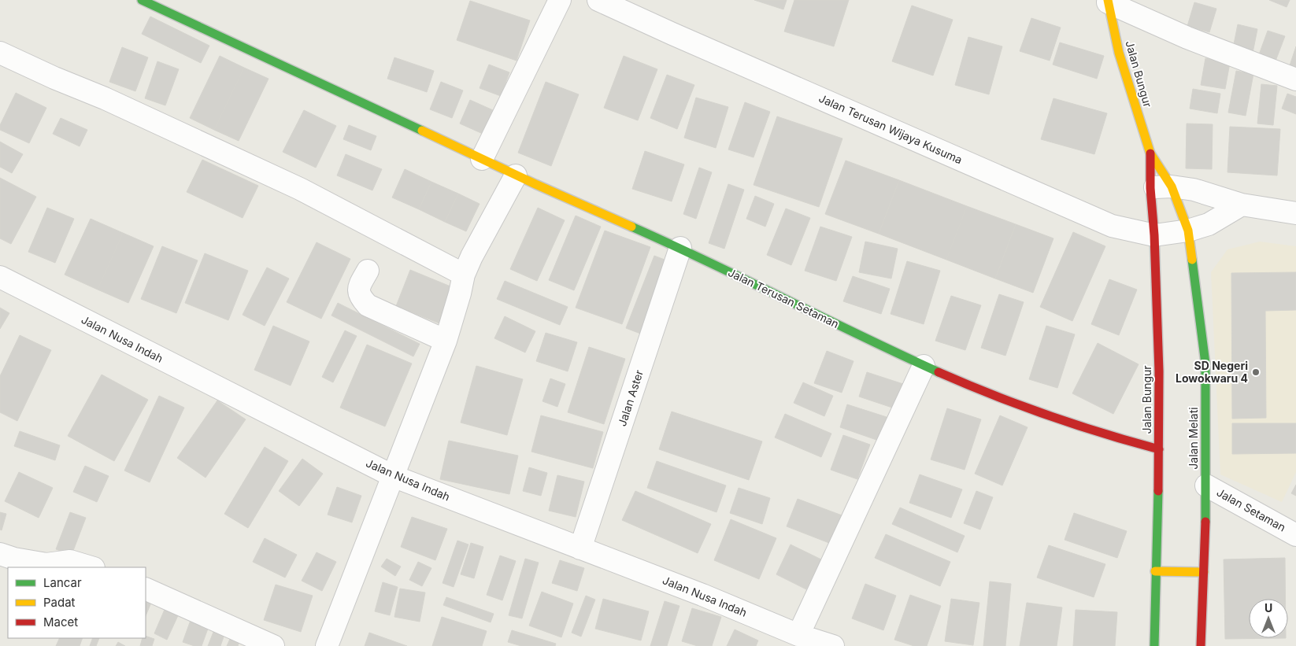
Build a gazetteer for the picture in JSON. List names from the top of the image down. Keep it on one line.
{"streets":{"main road":["Jalan Bungur","Jalan Terusan Setaman","Jalan Melati"],"street":["Jalan Terusan Wijaya Kusuma","Jalan Nusa Indah","Jalan Aster","Jalan Setaman"]},"crossings":[["Jalan Bungur","Jalan Terusan Wijaya Kusuma"],["Jalan Bungur","Jalan Terusan Setaman"],["Jalan Bungur","Jalan Melati"],["Jalan Terusan Wijaya Kusuma","Jalan Melati"],["Jalan Terusan Setaman","Jalan Aster"],["Jalan Nusa Indah","Jalan Aster"],["Jalan Melati","Jalan Setaman"]],"places":["SD Negeri Lowokwaru 4"],"legend":["Lancar","Padat","Macet"],"north":"top"}
